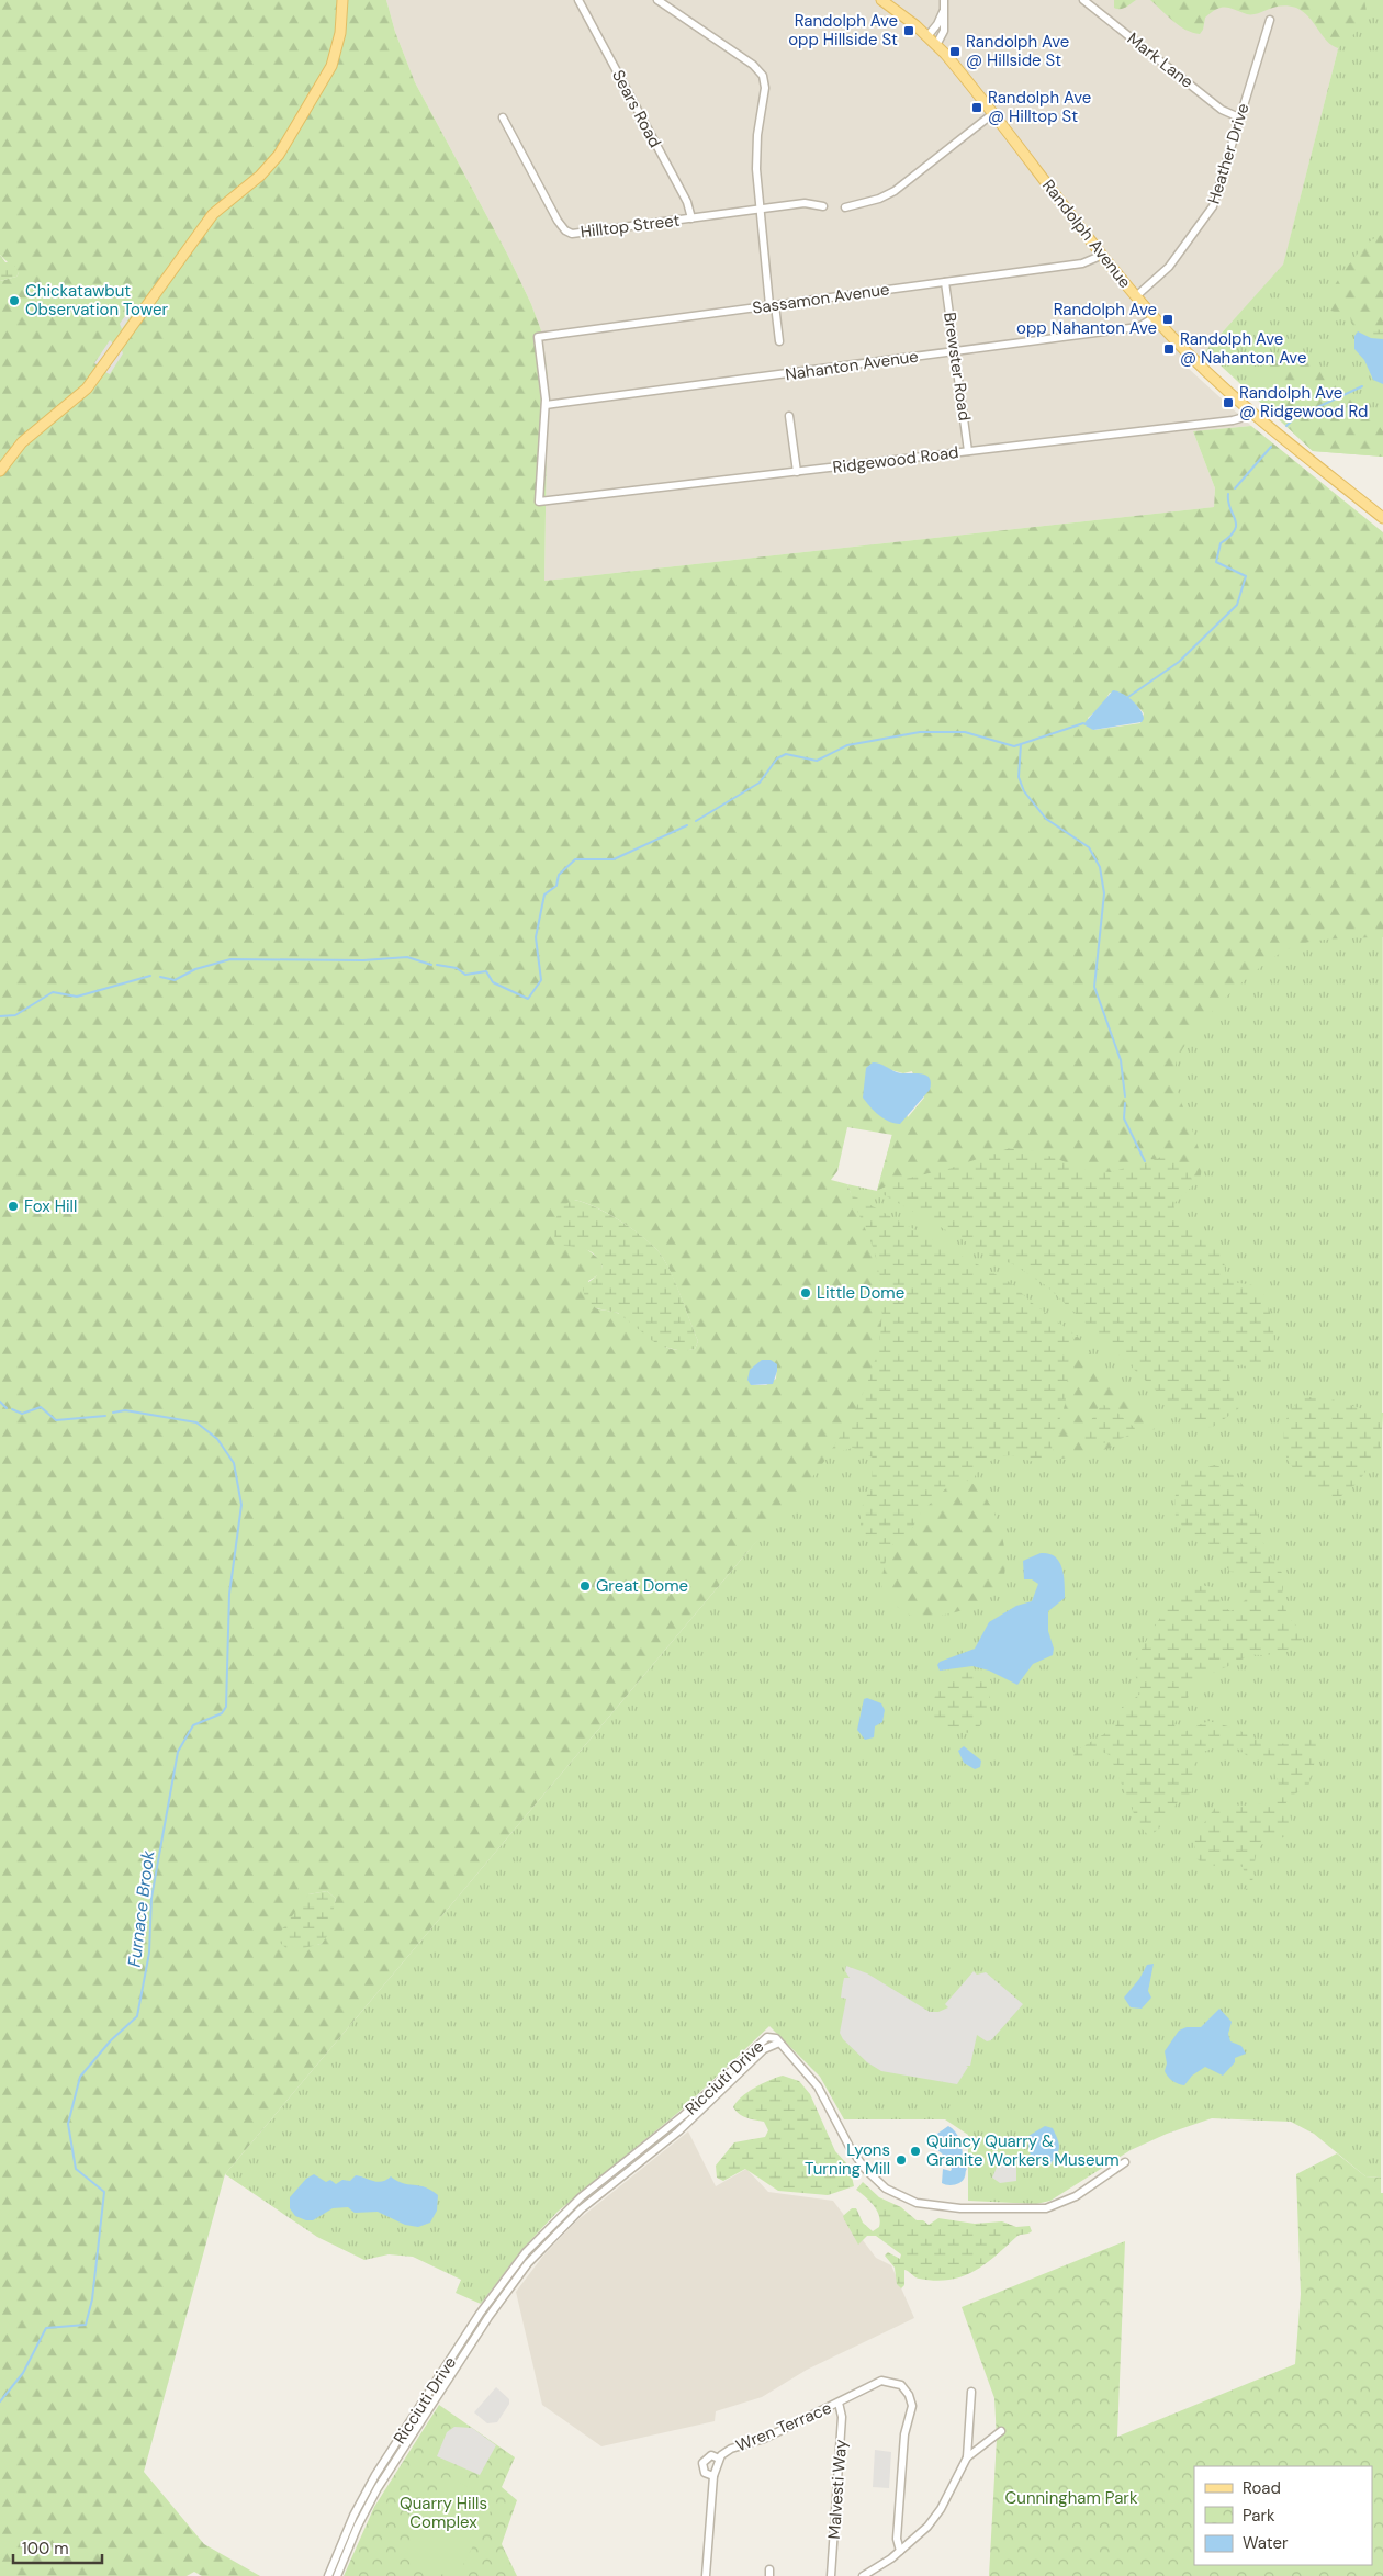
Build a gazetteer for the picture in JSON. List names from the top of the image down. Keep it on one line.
{"streets":{"main road":["Randolph Avenue"],"street":["Mark Lane","Sears Road","Heather Drive","Hilltop Street","Sassamon Avenue","Nahanton Avenue","Brewster Road","Ridgewood Road","Ricciuti Drive","Wren Terrace","Malvesti Way"]},"crossings":[["Mark Lane","Heather Drive"],["Sears Road","Hilltop Street"],["Heather Drive","Randolph Avenue"],["Randolph Avenue","Sassamon Avenue"],["Randolph Avenue","Nahanton Avenue"],["Randolph Avenue","Ridgewood Road"],["Sassamon Avenue","Nahanton Avenue"],["Sassamon Avenue","Brewster Road"],["Sassamon Avenue","Ridgewood Road"],["Nahanton Avenue","Brewster Road"],["Nahanton Avenue","Ridgewood Road"],["Brewster Road","Ridgewood Road"],["Wren Terrace","Malvesti Way"]],"water":["Furnace Brook"],"parks":["Cunningham Park","Quarry Hills Complex"],"places":{"transit":["Randolph Ave opp Hillside St","Randolph Ave @ Hillside St","Randolph Ave @ Hilltop St","Randolph Ave opp Nahanton Ave","Randolph Ave @ Nahanton Ave","Randolph Ave @ Ridgewood Rd"],"other":["Chickatawbut Observation Tower","Fox Hill","Little Dome","Great Dome","Quincy Quarry & Granite Workers Museum","Lyons Turning Mill"]},"legend":["Road","Park","Water"],"scale_bar":"100 m"}
